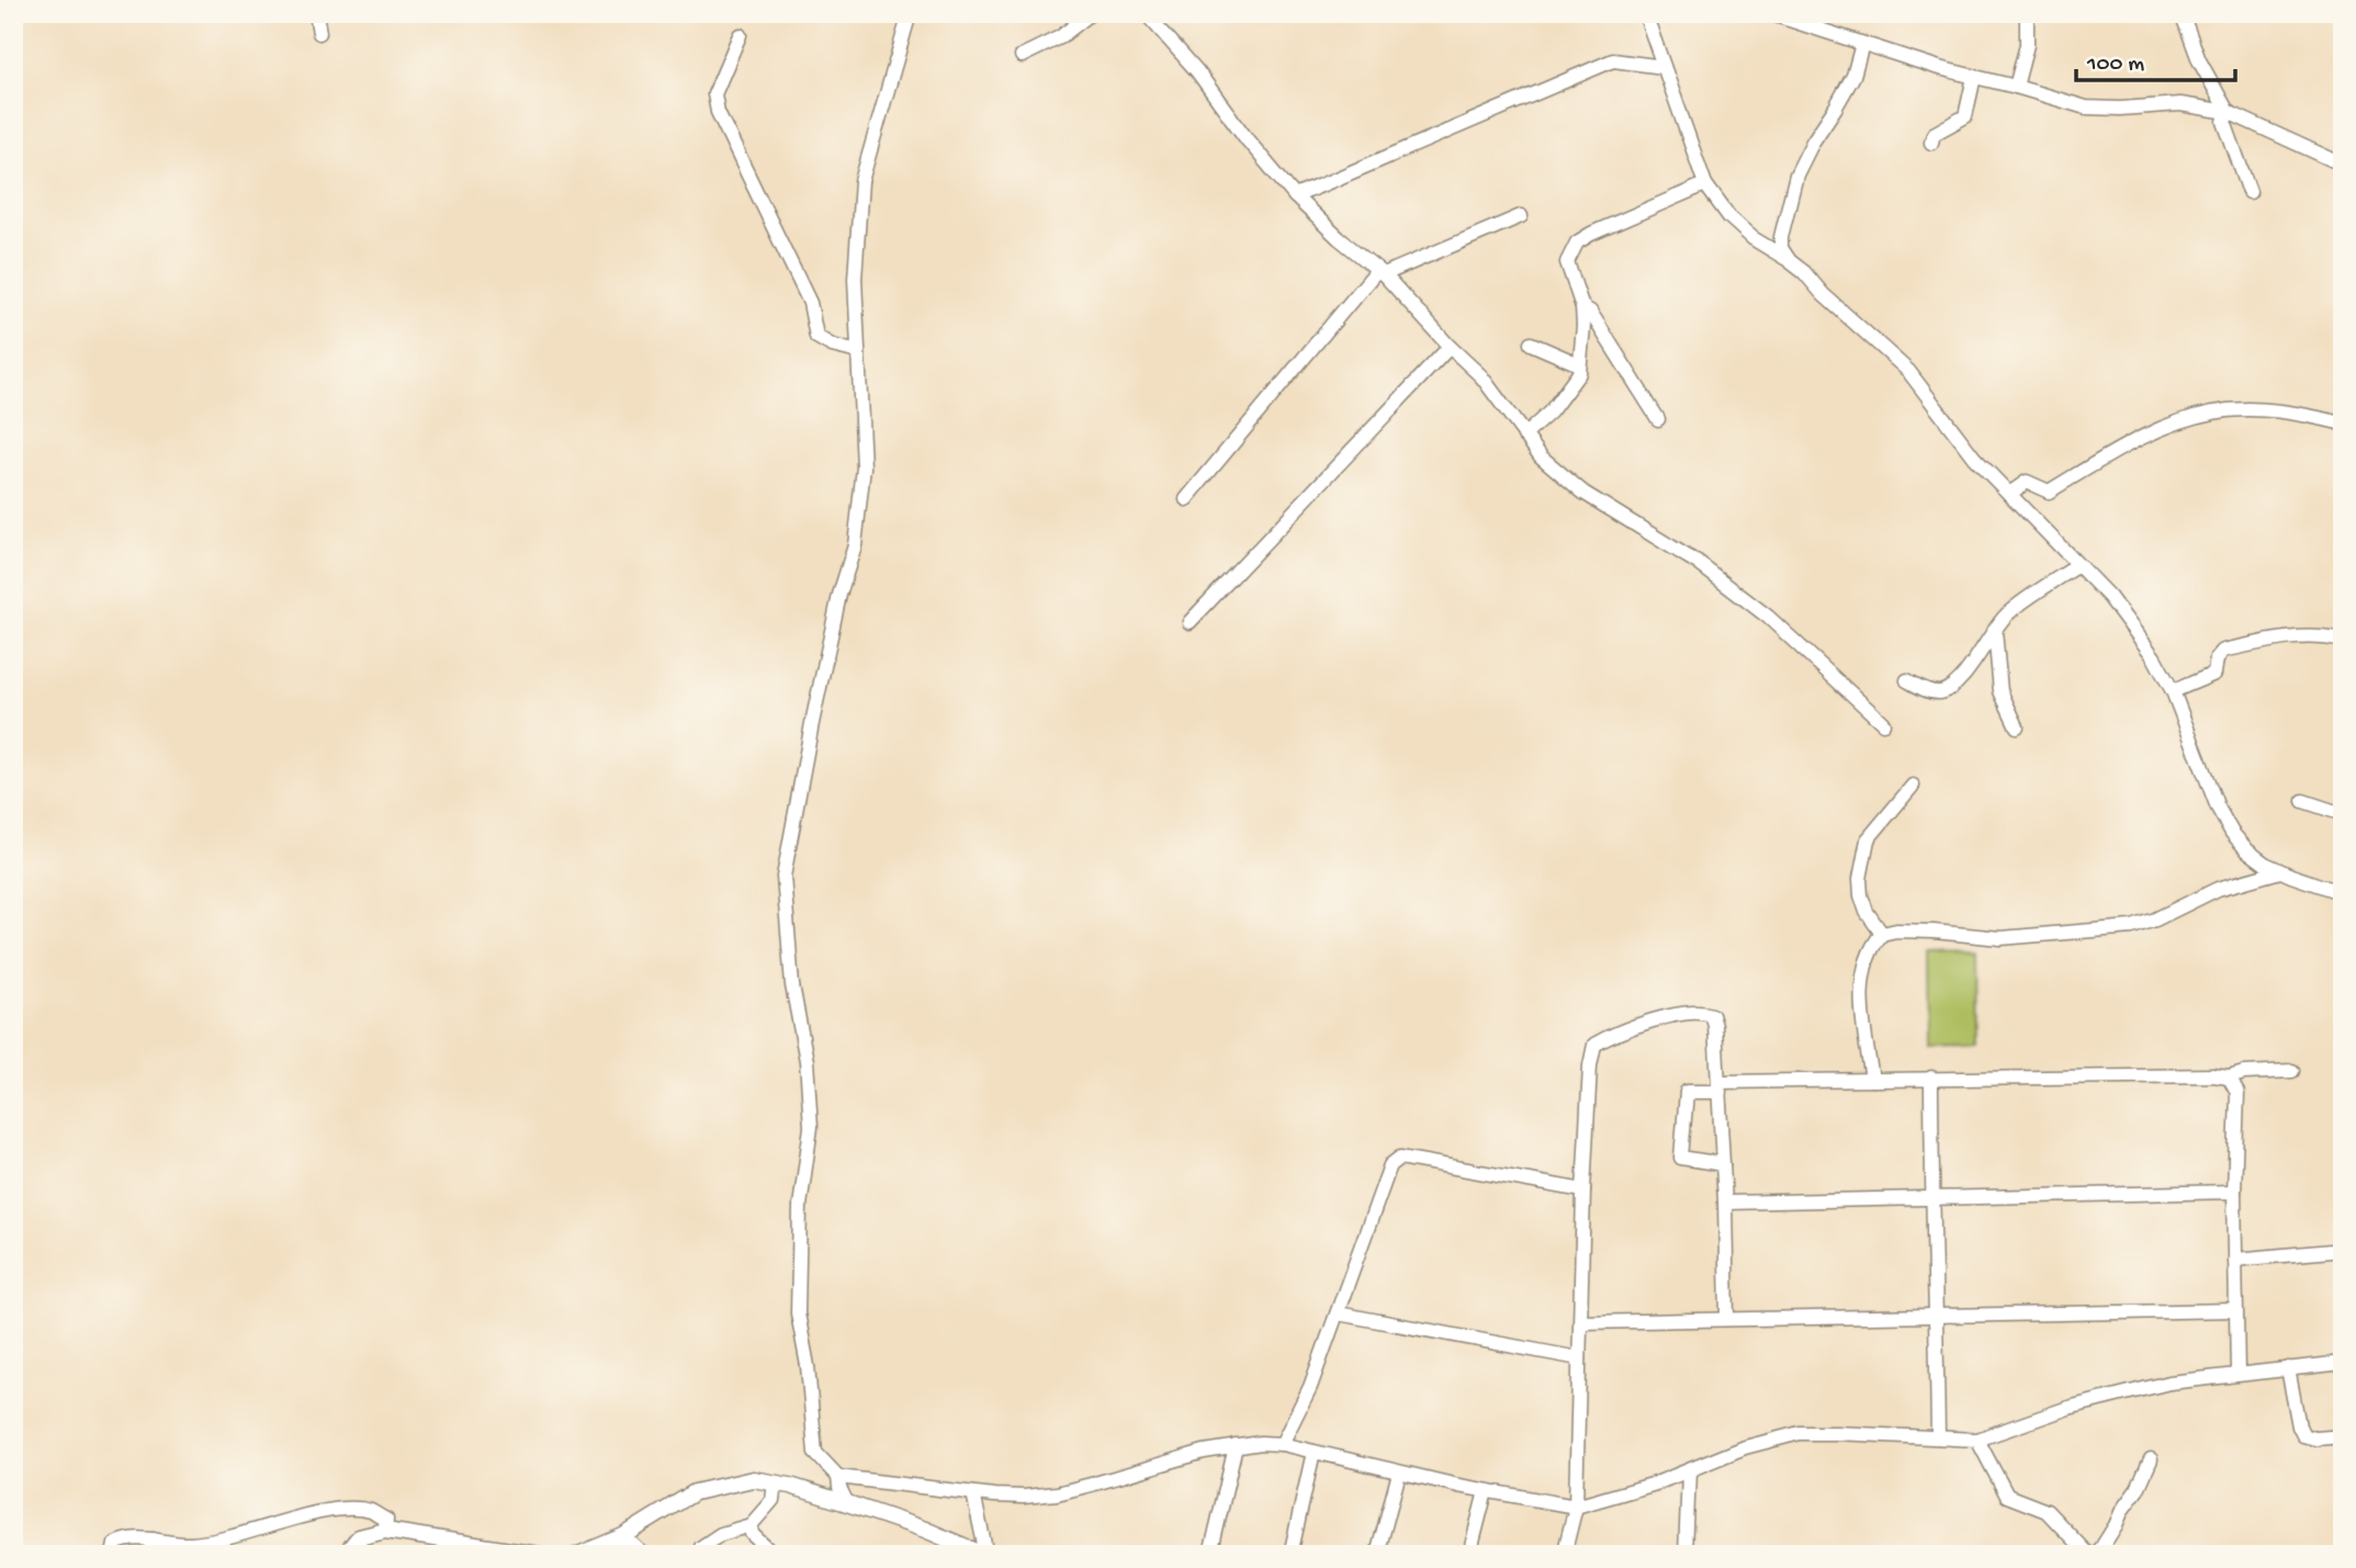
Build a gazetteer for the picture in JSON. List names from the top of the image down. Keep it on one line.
{"scale_bar":"100 m"}
